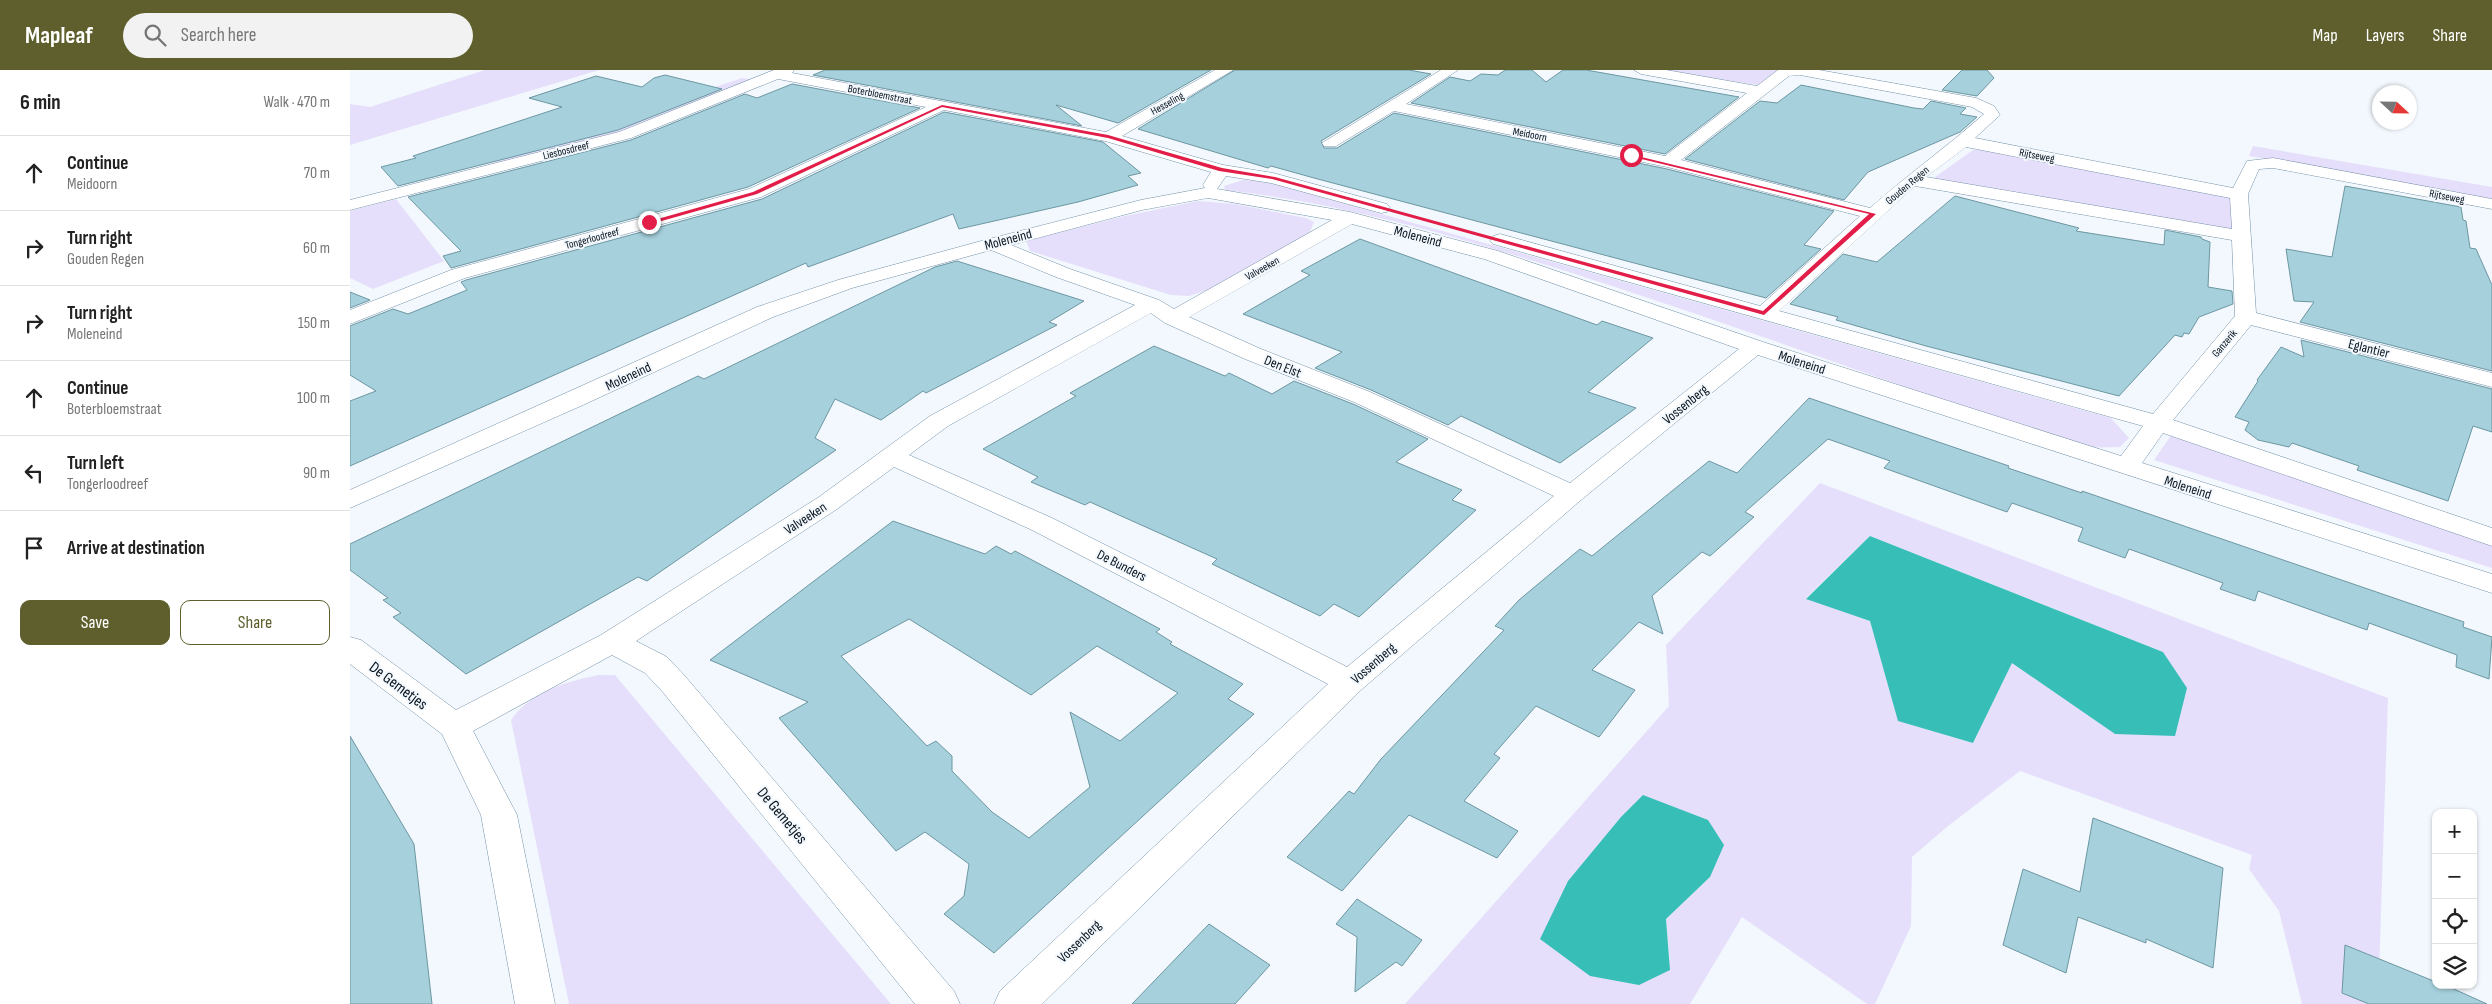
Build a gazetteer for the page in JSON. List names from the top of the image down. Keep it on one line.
{"streets":{"street":["Boterbloemstraat","Hesseling","Meidoorn","Liesbosdreef","Rijtseweg","Gouden Regen","Moleneind","Tongerloodreef","Valveeken","Ganzerik","Eglantier","Den Elst","Vossenberg","De Bunders","De Gemetjes"]},"crossings":[["Boterbloemstraat","Hesseling"],["Boterbloemstraat","Liesbosdreef"],["Boterbloemstraat","Moleneind"],["Boterbloemstraat","Tongerloodreef"],["Meidoorn","Gouden Regen"],["Rijtseweg","Gouden Regen"],["Rijtseweg","Ganzerik"],["Gouden Regen","Moleneind"],["Moleneind","Valveeken"],["Moleneind","Ganzerik"],["Moleneind","Den Elst"],["Moleneind","Vossenberg"],["Valveeken","Den Elst"],["Valveeken","De Bunders"],["Valveeken","De Gemetjes"],["Ganzerik","Eglantier"],["Den Elst","Vossenberg"],["Vossenberg","De Bunders"]],"north":"right","page":{"header":"Mapleaf","search":"Search here","nav":["Map","Layers","Share"],"heading":["6 min","Walk · 470 m"],"list":[["Continue","Meidoorn","70 m"],["Turn right","Gouden Regen","60 m"],["Turn right","Moleneind","150 m"],["Continue","Boterbloemstraat","100 m"],["Turn left","Tongerloodreef","90 m"],"Arrive at destination"],"buttons":["Save","Share"],"map_buttons":["+","−"]}}
